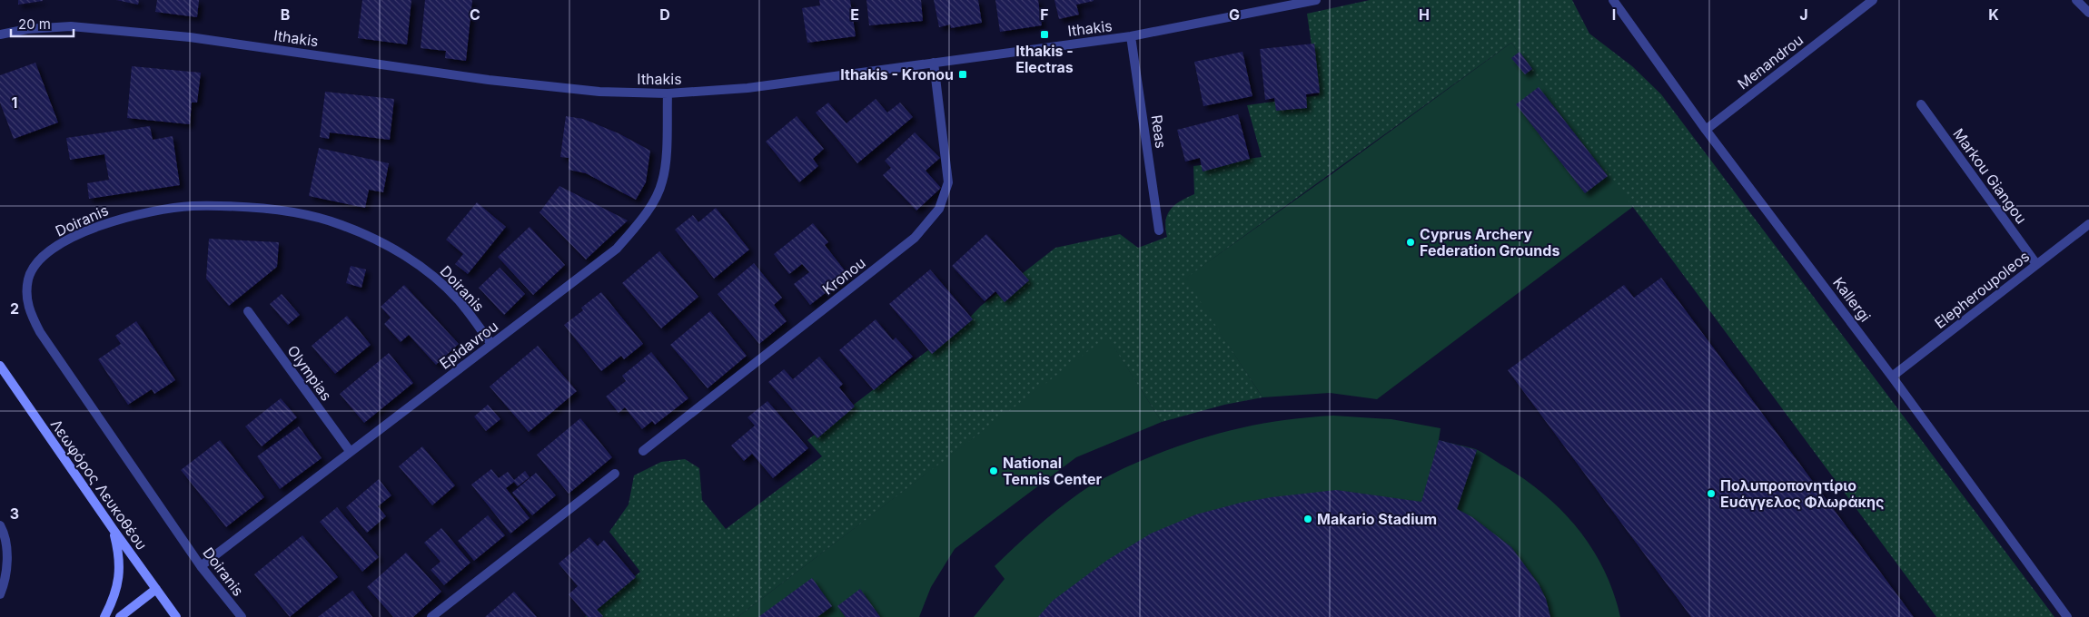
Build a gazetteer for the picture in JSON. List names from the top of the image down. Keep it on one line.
{"streets":{"main road":["Λεωφόρος Λευκοθέου"],"street":["Ithakis","Menandrou","Reas","Markou Giangou","Doiranis","Kronou","Elepheroupoleos","Kallergi","Epidavrou","Olympias"]},"crossings":[["Ithakis","Reas"],["Ithakis","Kronou"],["Ithakis","Epidavrou"],["Menandrou","Kallergi"],["Markou Giangou","Elepheroupoleos"],["Doiranis","Epidavrou"],["Elepheroupoleos","Kallergi"],["Epidavrou","Olympias"]],"places":{"transit":["Ithakis - Electras","Ithakis - Kronou"],"other":["Cyprus Archery Federation Grounds","National Tennis Center","Πολυπροπονητίριο Ευάγγελος Φλωράκης","Makario Stadium"]},"scale_bar":"20 m","grid":{"columns":["B","C","D","E","F","G","H","I","J","K"],"rows":["1","2","3"]}}
